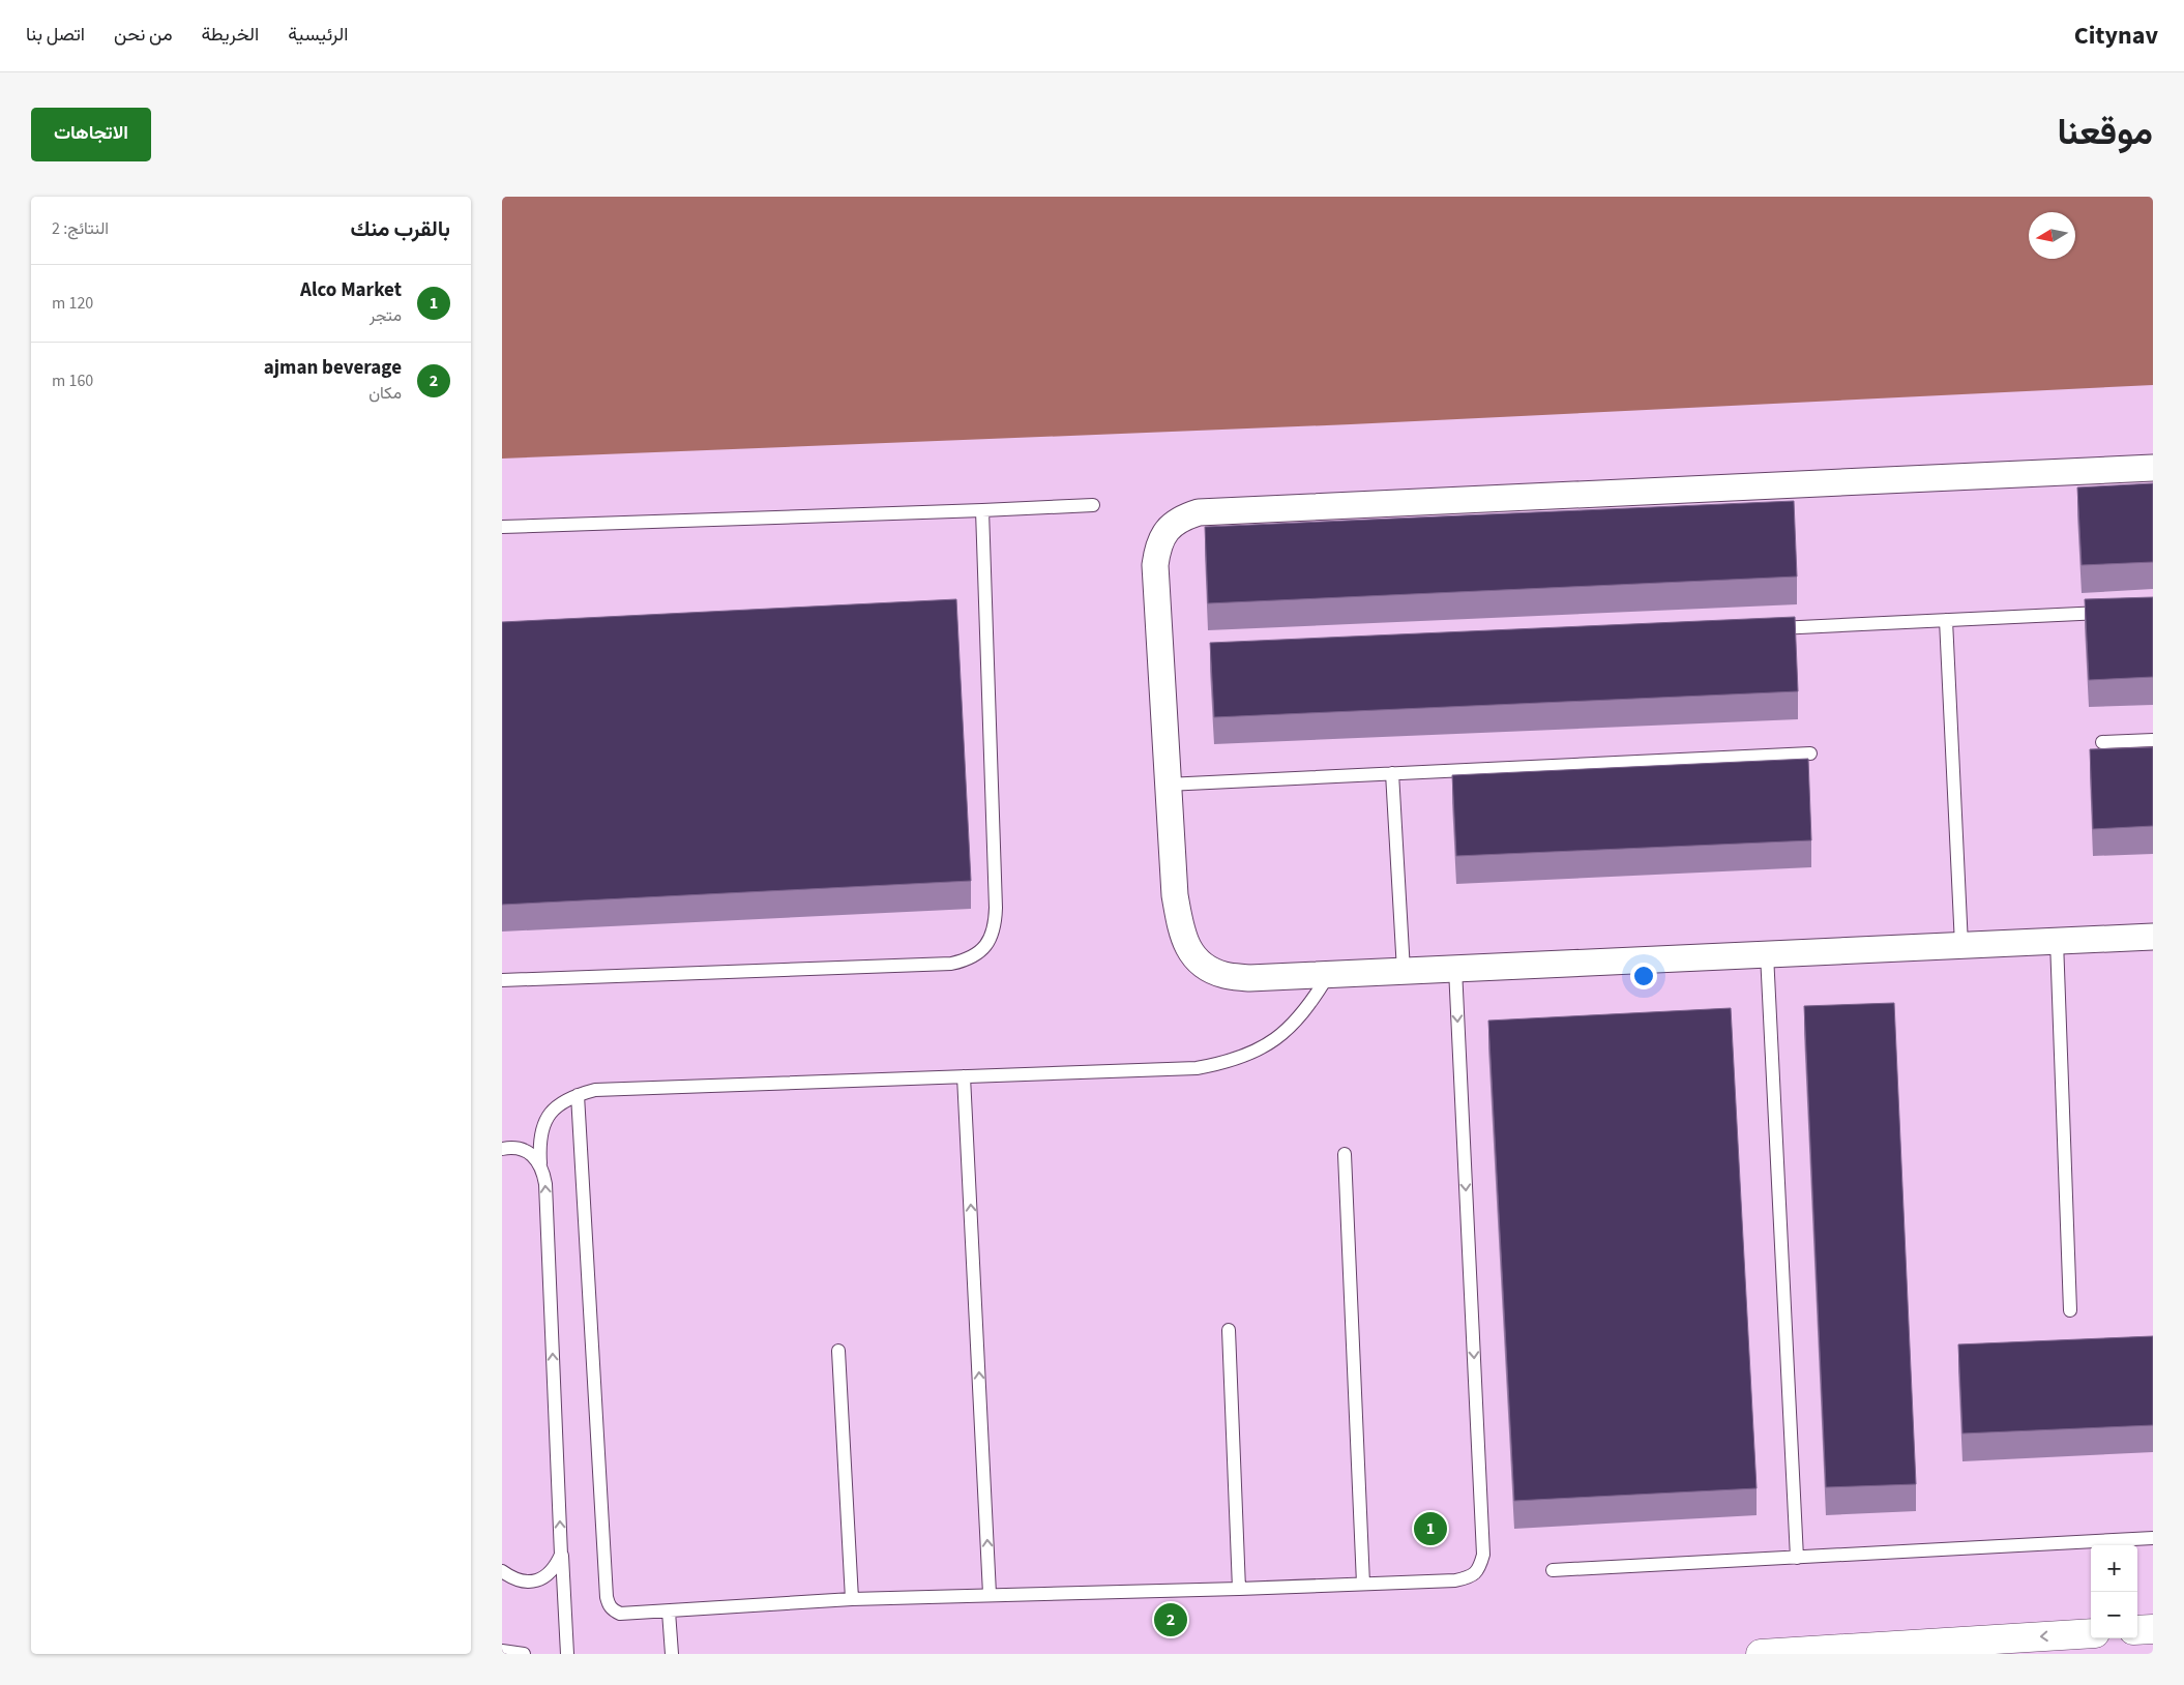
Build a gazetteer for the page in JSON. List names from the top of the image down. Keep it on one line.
{"north":"left","page":{"header":"Citynav","nav":["الرئيسية","الخريطة","من نحن","اتصل بنا"],"title":"موقعنا","buttons":"الاتجاهات","heading":["بالقرب منك","النتائج: 2"],"list":[{"mark":"1","name":"Alco Market","note":"متجر","value":"120 m"},{"mark":"2","name":"ajman beverage","note":"مكان","value":"160 m"}],"pins":["1","2"],"map_buttons":["+","−"]}}
